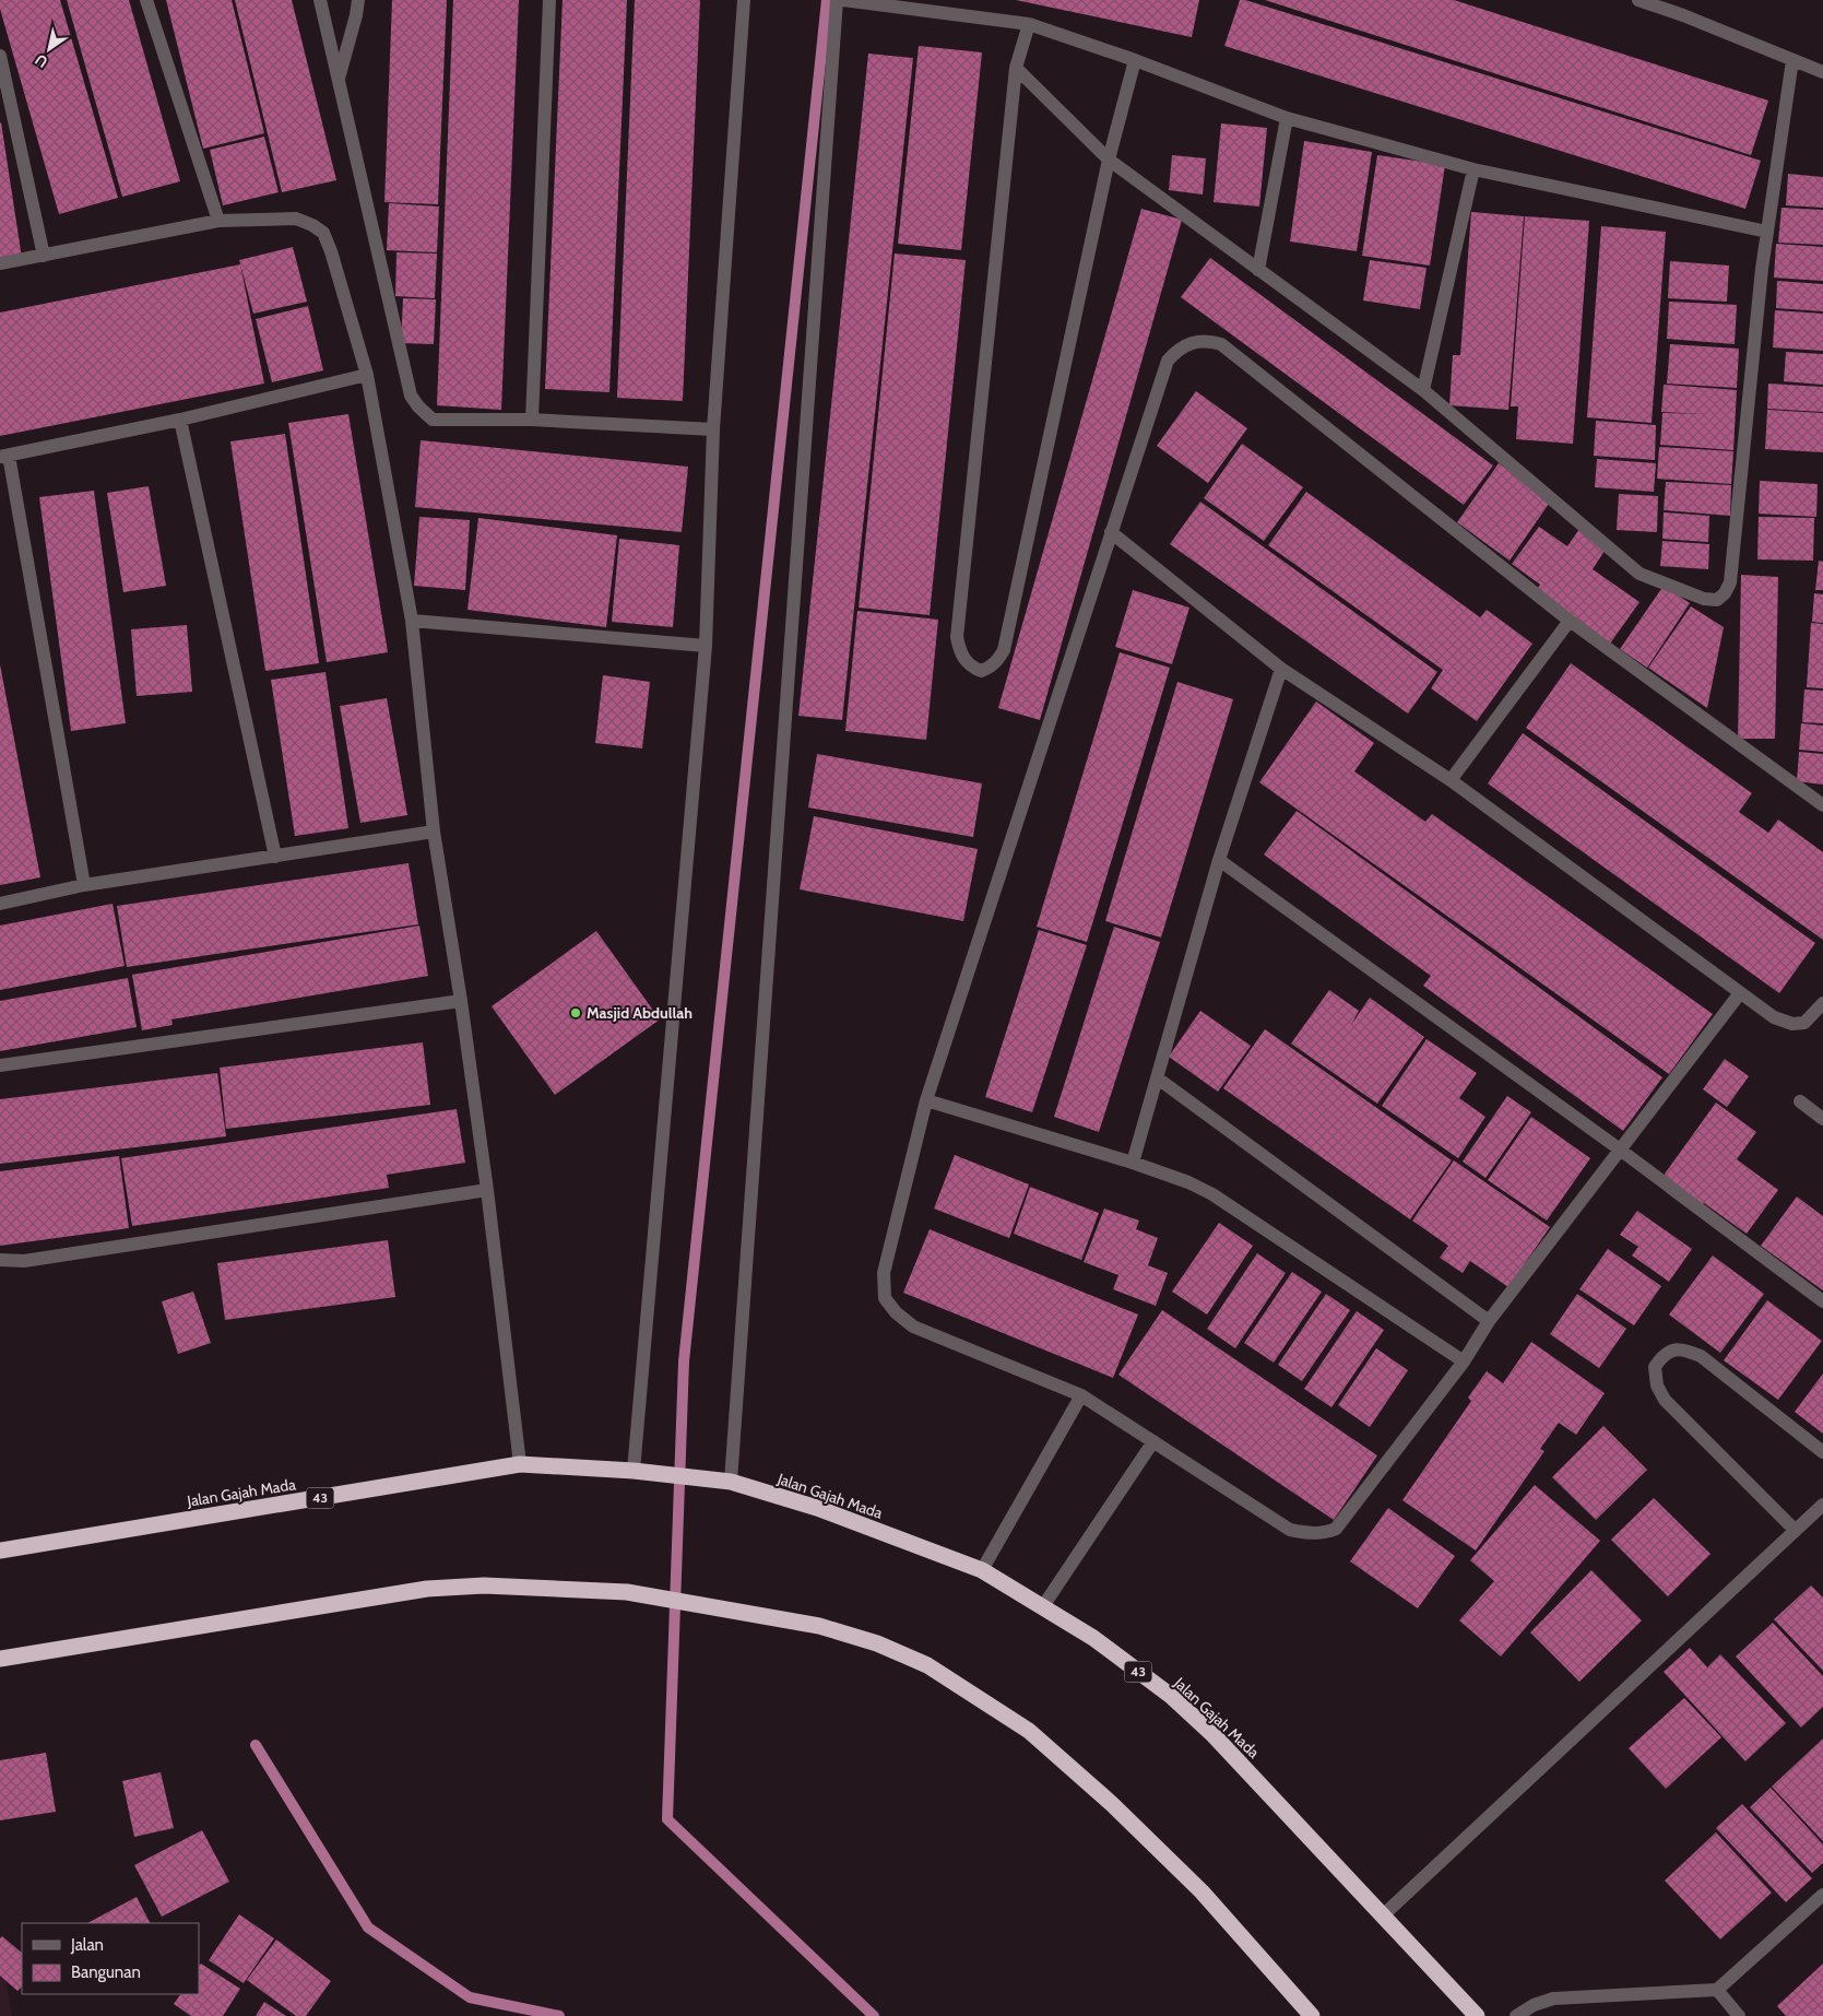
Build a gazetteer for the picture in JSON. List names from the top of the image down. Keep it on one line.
{"streets":{"highway":["Jalan Gajah Mada","43"]},"places":["Masjid Abdullah"],"legend":["Jalan","Bangunan"],"north":"bottom left"}
